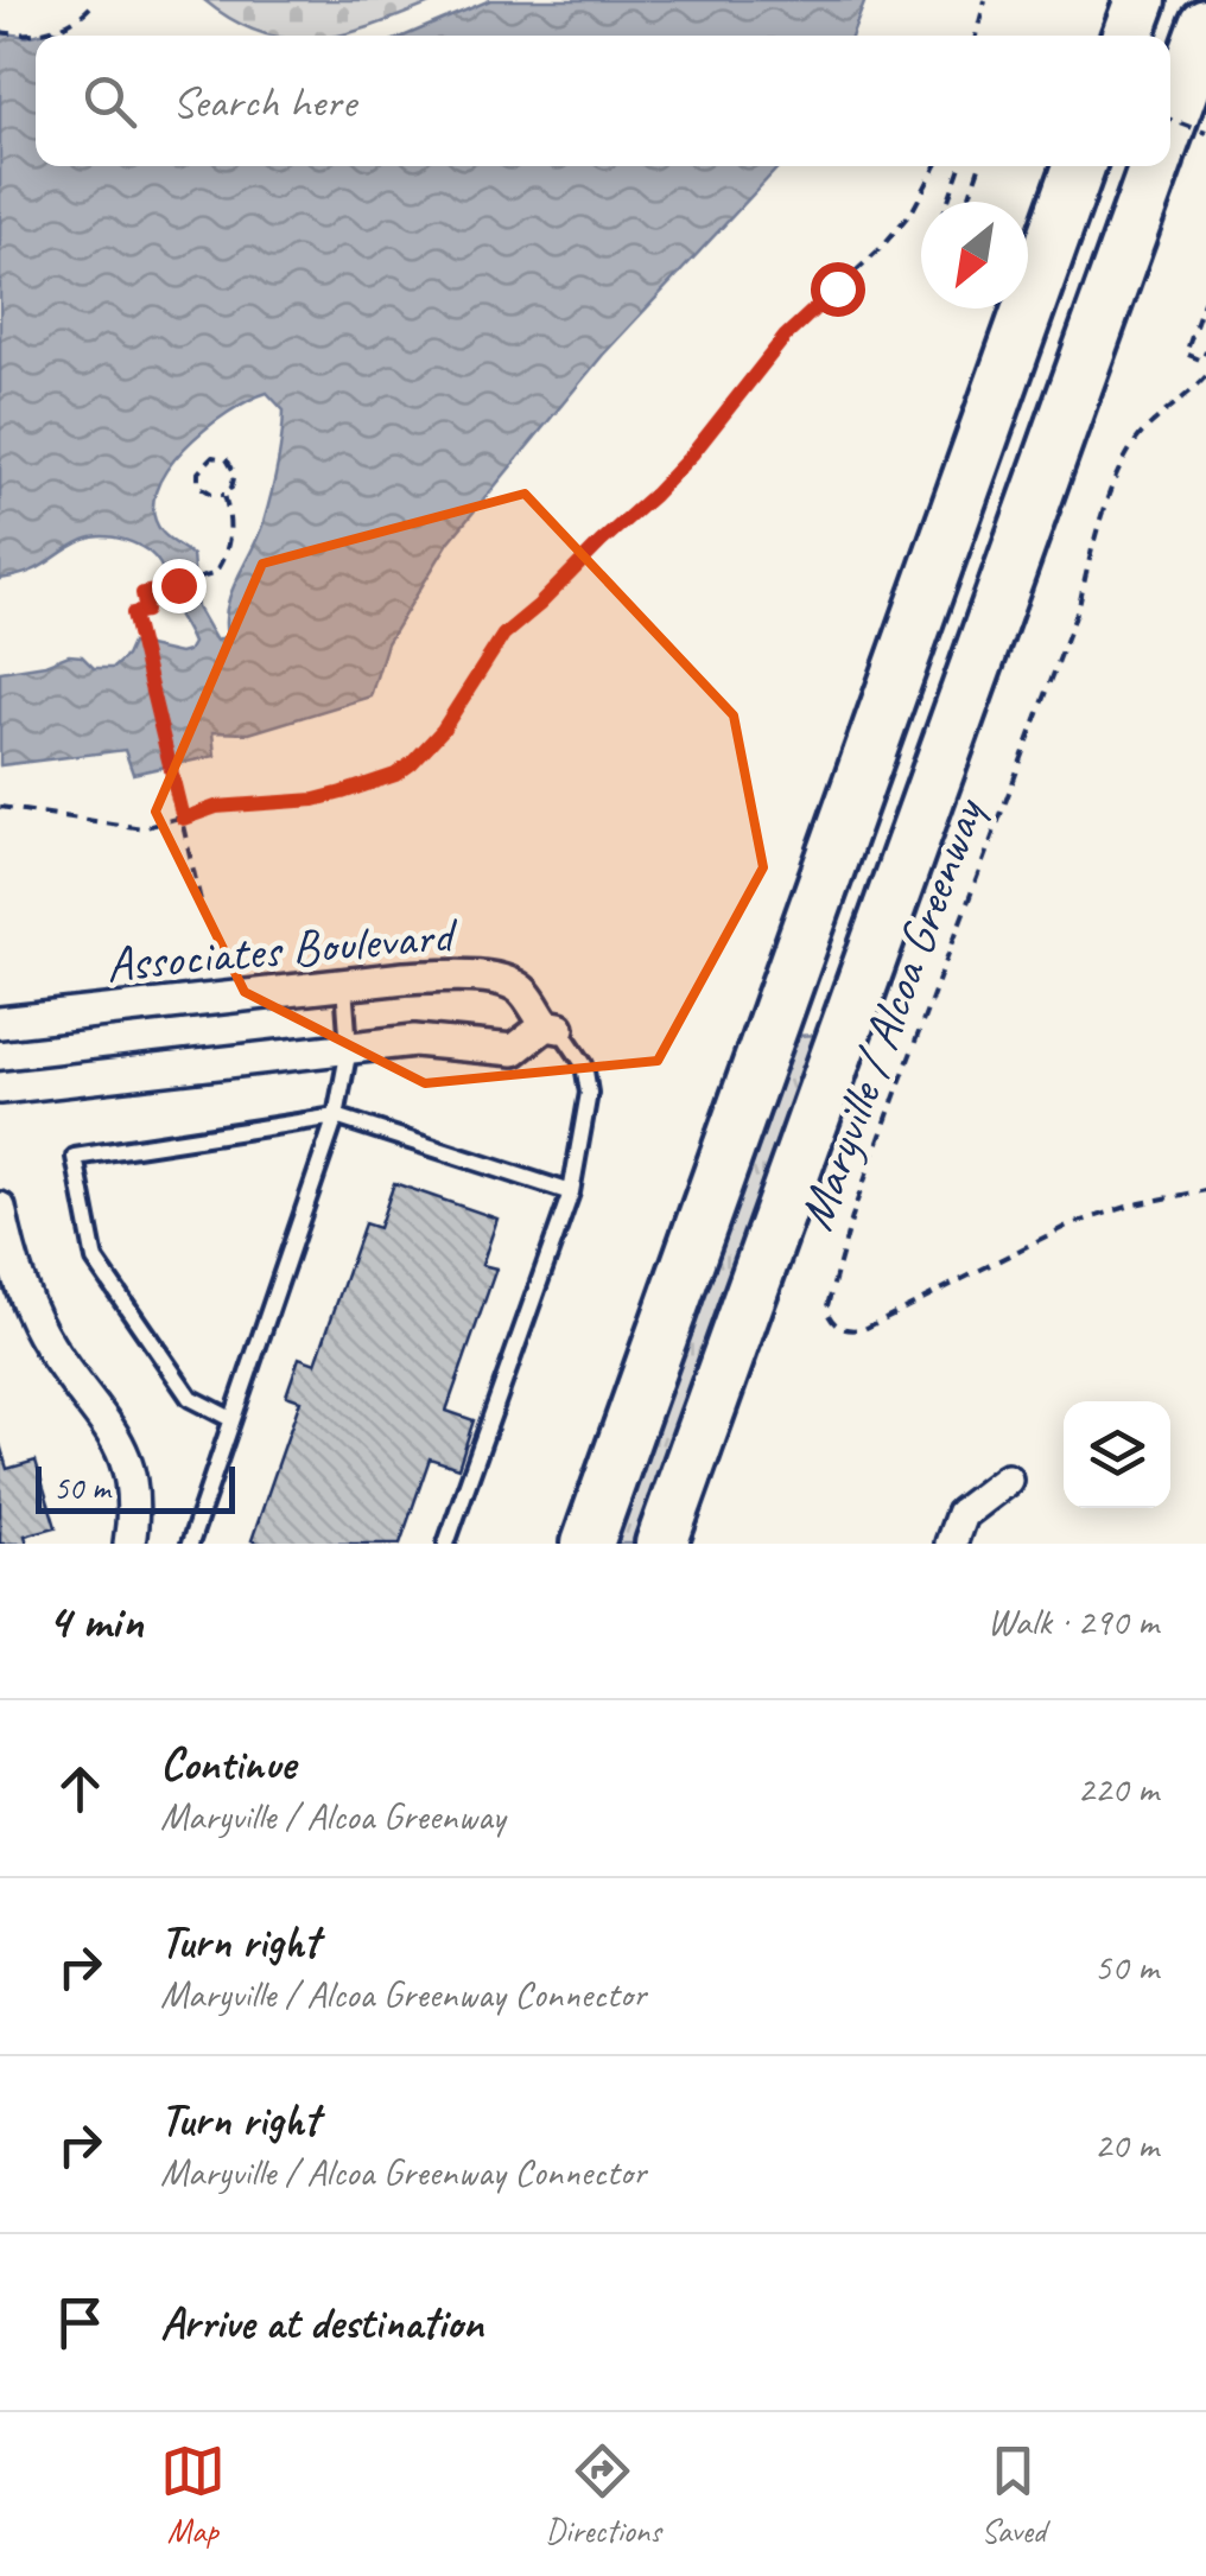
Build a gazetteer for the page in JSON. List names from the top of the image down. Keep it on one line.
{"streets":{"street":["Associates Boulevard"],"path":["Maryville / Alcoa Greenway"]},"scale_bar":"50 m","north":"bottom left","page":{"search":"Search here","scale":"50 m","heading":["4 min","Walk · 290 m"],"list":[["Continue","Maryville / Alcoa Greenway","220 m"],["Turn right","Maryville / Alcoa Greenway Connector","50 m"],["Turn right","Maryville / Alcoa Greenway Connector","20 m"],"Arrive at destination"],"nav":["Map","Directions","Saved"]}}
